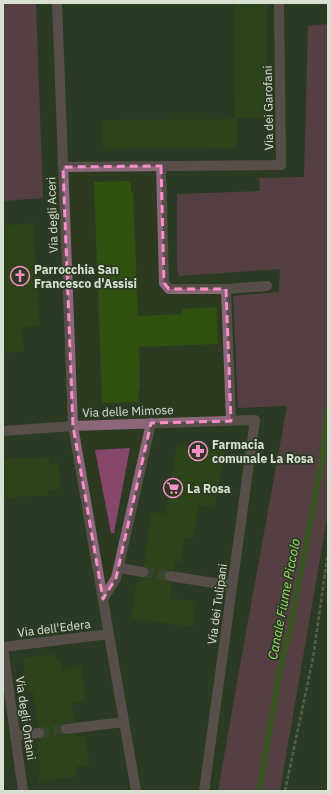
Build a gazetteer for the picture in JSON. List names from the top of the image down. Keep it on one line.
{"streets":{"street":["Via dei Garofani","Via degli Aceri","Via delle Mimose","Via dei Tulipani","Via dell'Edera","Via degli Ontani"]},"crossings":[["Via degli Aceri","Via delle Mimose"],["Via degli Aceri","Via dell'Edera"],["Via delle Mimose","Via dei Tulipani"],["Via dell'Edera","Via degli Ontani"]],"water":["Canale Fiume Piccolo"],"places":{"church":["Parrocchia San Francesco d'Assisi"],"pharmacy":["Farmacia comunale La Rosa"],"supermarket":["La Rosa"]}}
